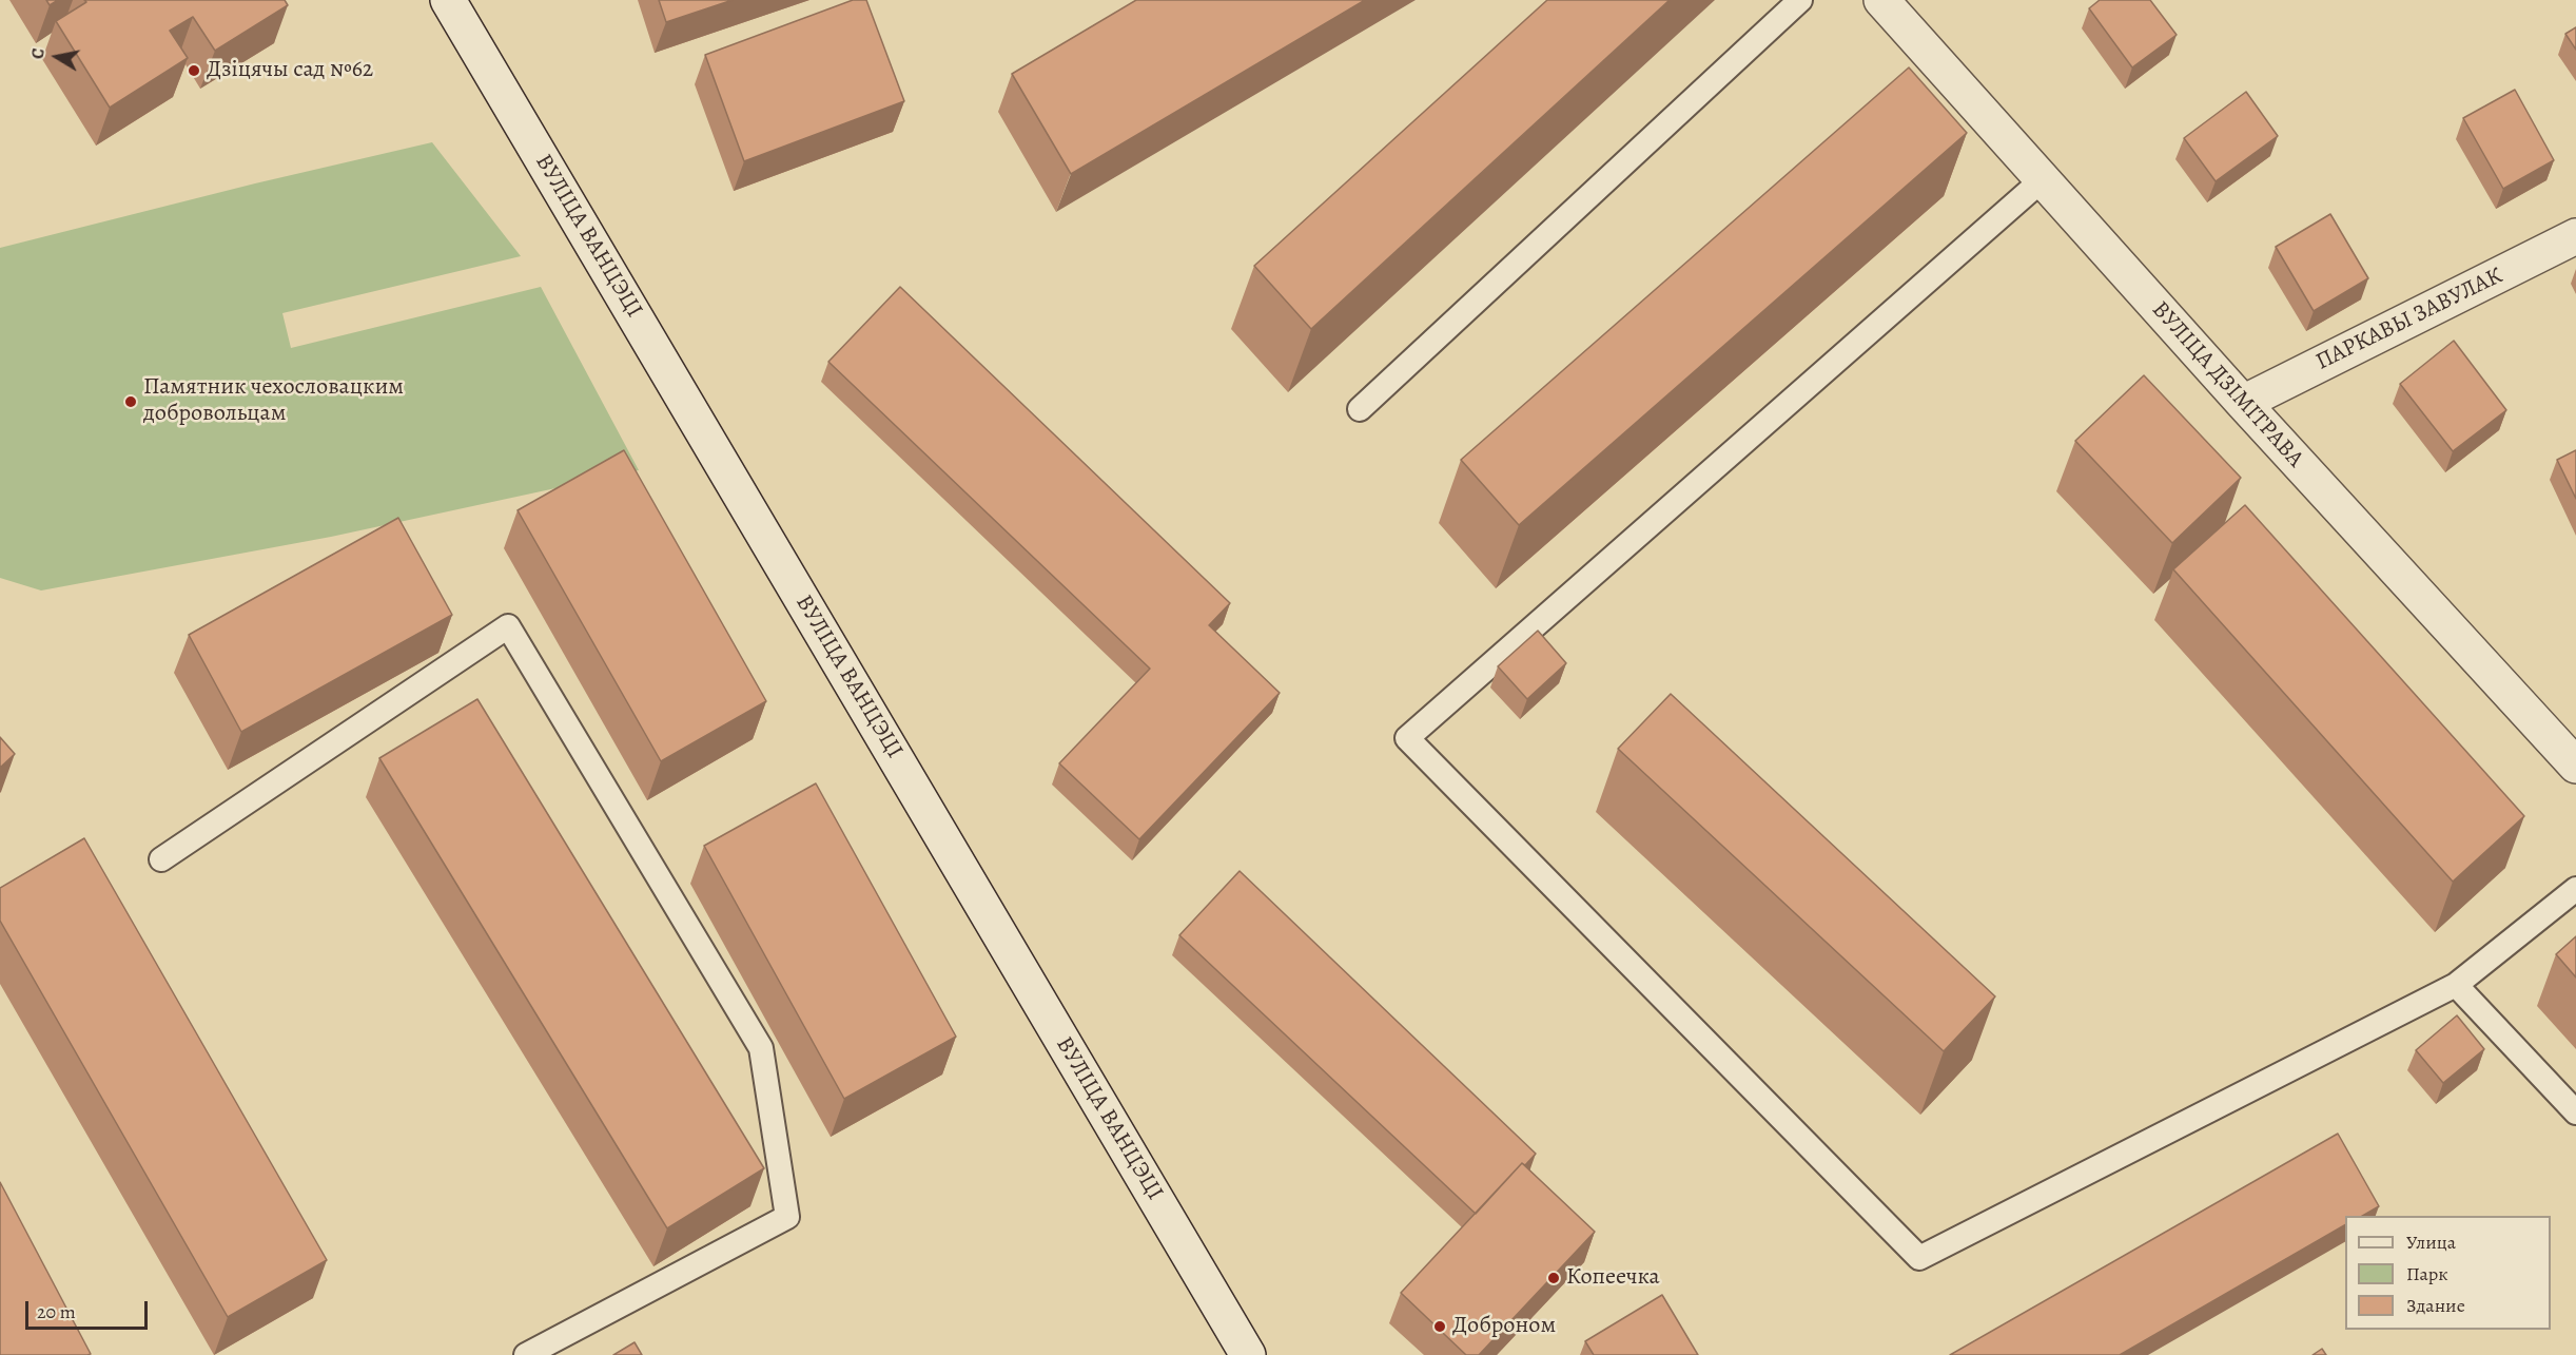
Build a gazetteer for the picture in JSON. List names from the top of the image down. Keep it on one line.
{"streets":{"main road":["ВУЛІЦА ВАНЦЭЦІ","ПАРКАВЫ ЗАВУЛАК","ВУЛІЦА ДЗІМІТРАВА"]},"crossings":[["ПАРКАВЫ ЗАВУЛАК","ВУЛІЦА ДЗІМІТРАВА"]],"places":["Дзіцячы сад №62","Памятник чехословацким добровольцам","Копеечка","Доброном"],"legend":["Улица","Парк","Здание"],"scale_bar":"20 m","north":"left"}
